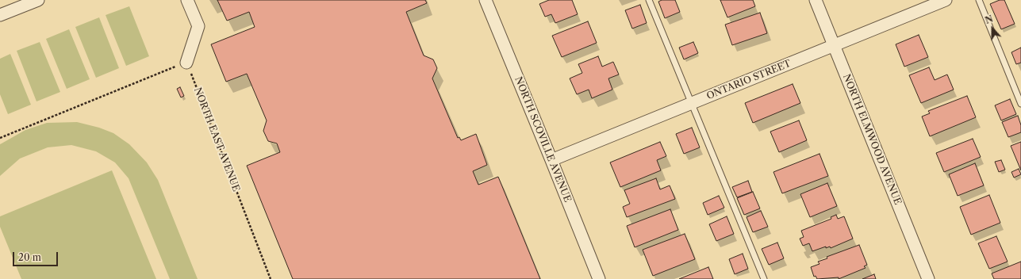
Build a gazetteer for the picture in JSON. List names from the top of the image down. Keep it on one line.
{"streets":{"street":["ONTARIO STREET","NORTH SCOVILLE AVENUE","NORTH ELMWOOD AVENUE"],"path":["NORTH EAST AVENUE"]},"crossings":[["ONTARIO STREET","NORTH SCOVILLE AVENUE"],["ONTARIO STREET","NORTH ELMWOOD AVENUE"]],"scale_bar":"20 m","north":"top"}
